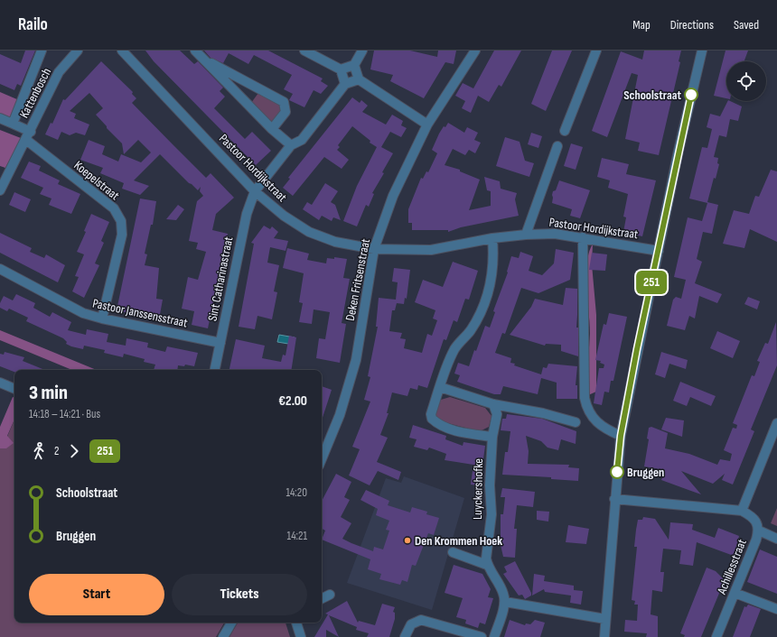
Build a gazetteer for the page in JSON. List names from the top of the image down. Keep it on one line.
{"streets":{"street":["Kattenbosch","Pastoor Hordijkstraat","Koepelstraat","Sint Catharinastraat","Deken Fritsenstraat","Pastoor Janssensstraat","Luyckershofke","Achillesstraat"]},"crossings":[["Kattenbosch","Koepelstraat"],["Pastoor Hordijkstraat","Sint Catharinastraat"],["Pastoor Hordijkstraat","Deken Fritsenstraat"],["Koepelstraat","Pastoor Janssensstraat"],["Sint Catharinastraat","Pastoor Janssensstraat"]],"places":["Schoolstraat","Bruggen","Den Krommen Hoek"],"lines":["bus line 251"],"page":{"header":"Railo","nav":["Map","Directions","Saved"],"on_map":"251","heading":["3 min","14:18 – 14:21 · Bus","€2.00"],"legs":["2","251"],"list":[{"name":"Schoolstraat","value":"14:20"},{"name":"Bruggen","value":"14:21"}],"buttons":["Start","Tickets"]}}
